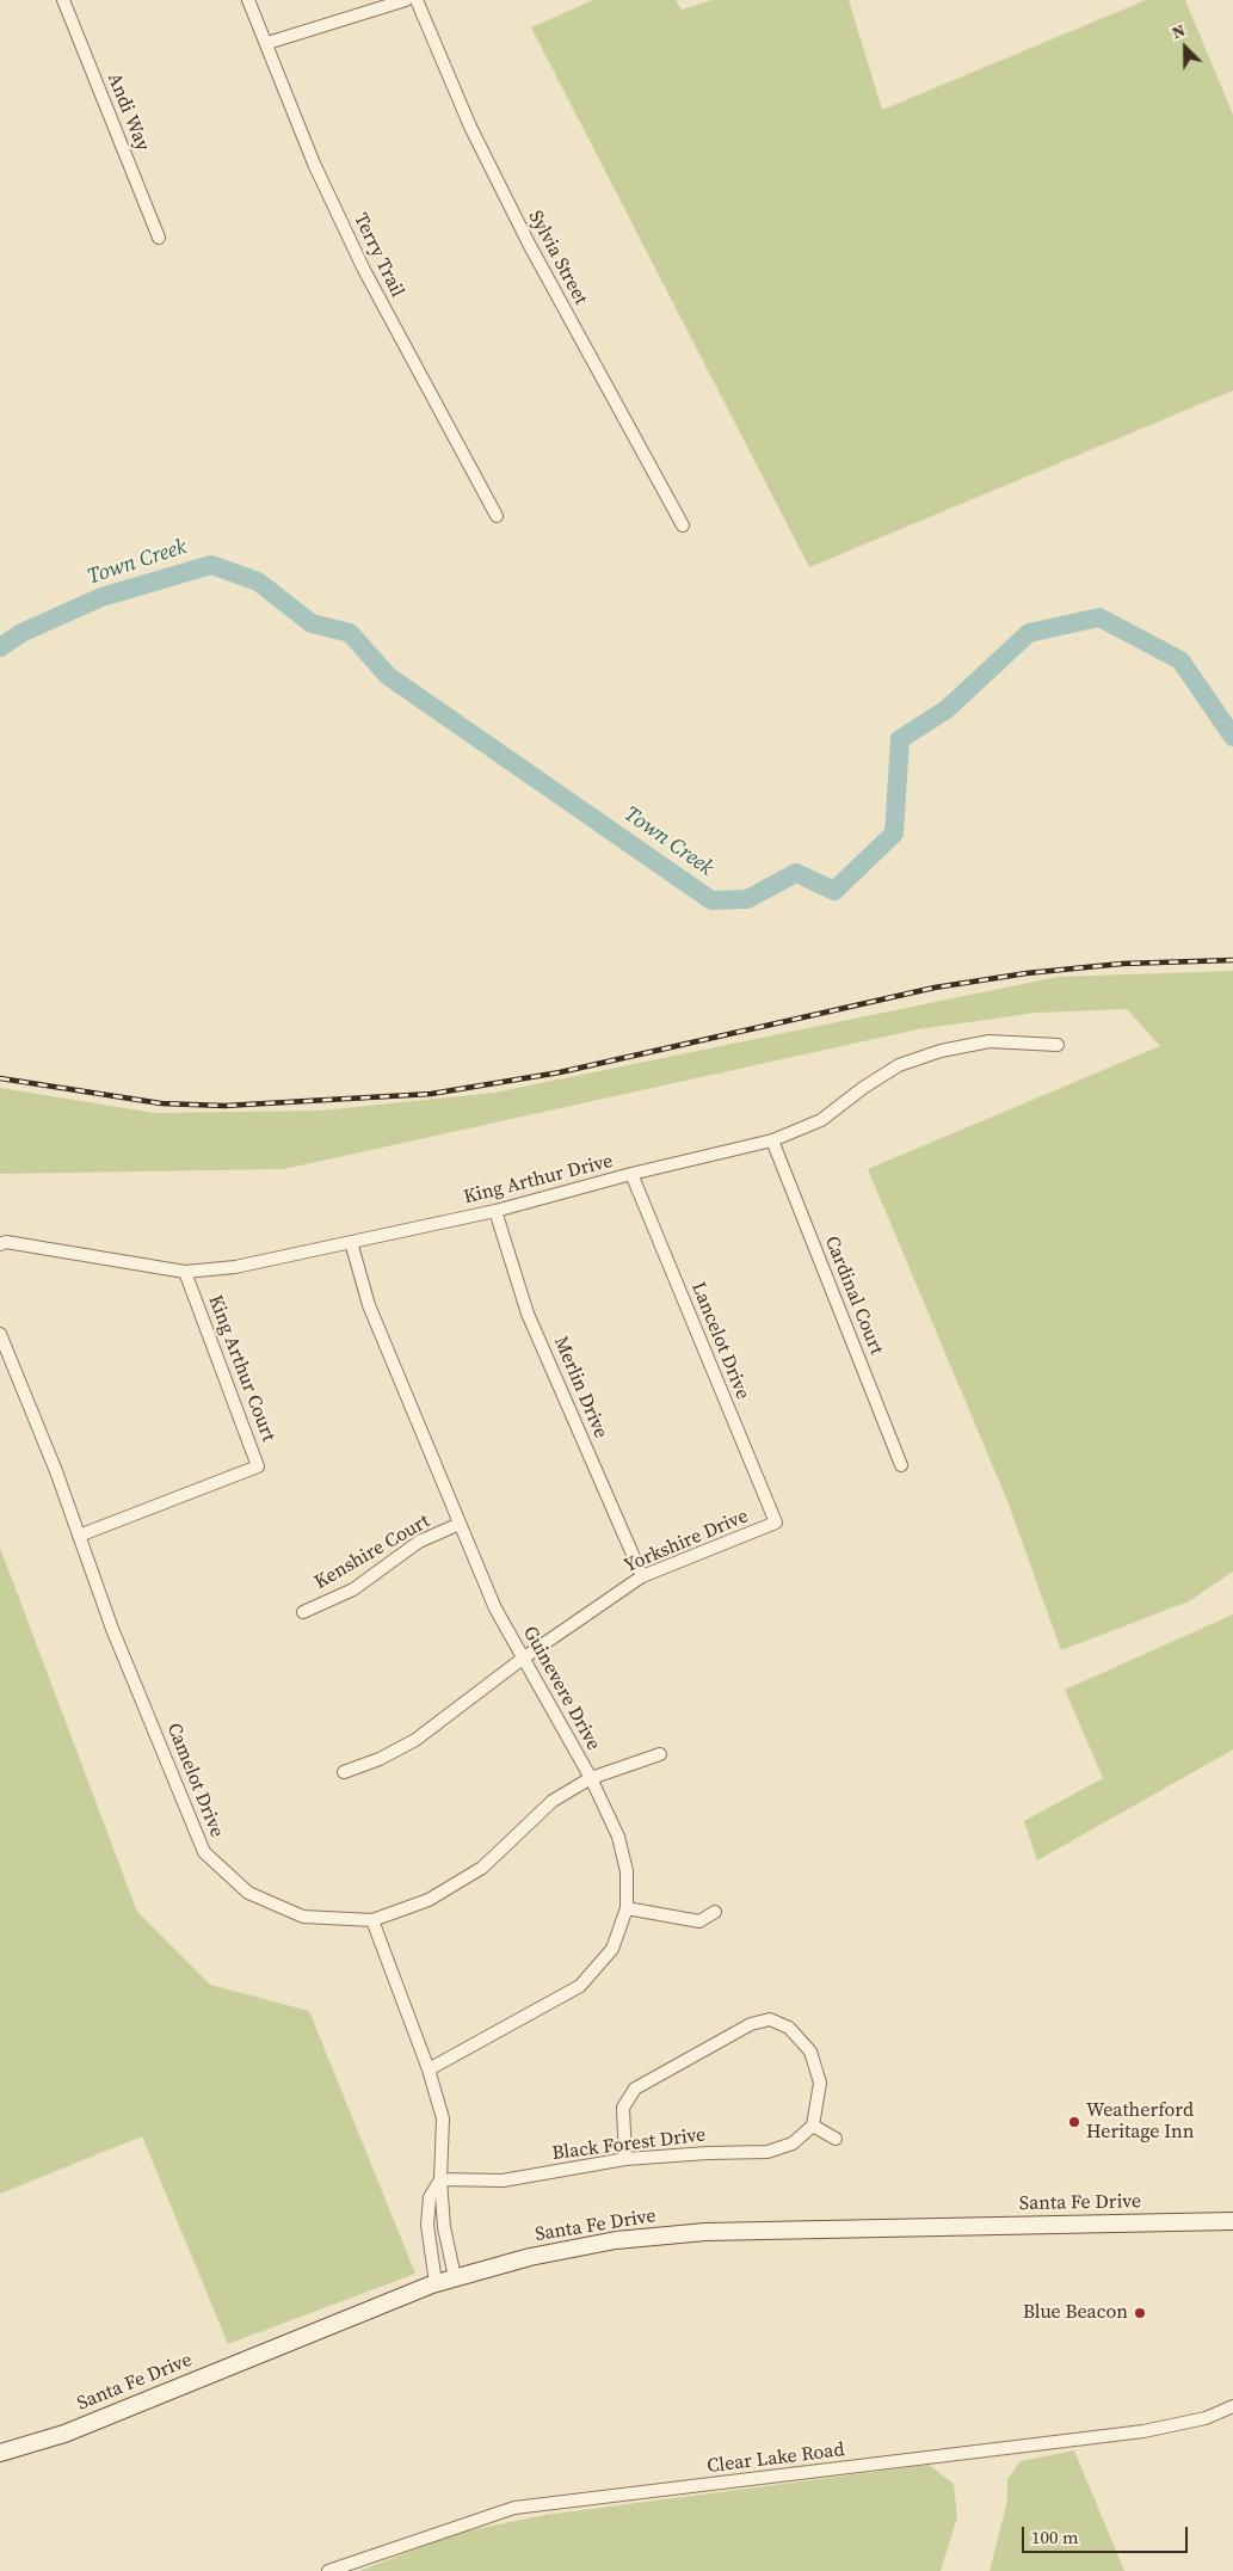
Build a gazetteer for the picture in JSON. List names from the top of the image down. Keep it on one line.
{"streets":{"main road":["Santa Fe Drive"],"street":["Andi Way","Terry Trail","Sylvia Street","King Arthur Drive","Cardinal Court","Lancelot Drive","King Arthur Court","Merlin Drive","Yorkshire Drive","Kenshire Court","Guinevere Drive","Camelot Drive","Black Forest Drive","Clear Lake Road"]},"crossings":[["King Arthur Drive","Cardinal Court"],["King Arthur Drive","Lancelot Drive"],["King Arthur Drive","King Arthur Court"],["King Arthur Drive","Merlin Drive"],["King Arthur Drive","Guinevere Drive"],["Lancelot Drive","Yorkshire Drive"],["King Arthur Court","Camelot Drive"],["Merlin Drive","Yorkshire Drive"],["Yorkshire Drive","Guinevere Drive"],["Kenshire Court","Guinevere Drive"],["Guinevere Drive","Camelot Drive"]],"water":["Town Creek"],"places":["Weatherford Heritage Inn","Blue Beacon"],"scale_bar":"100 m","north":"top left"}
